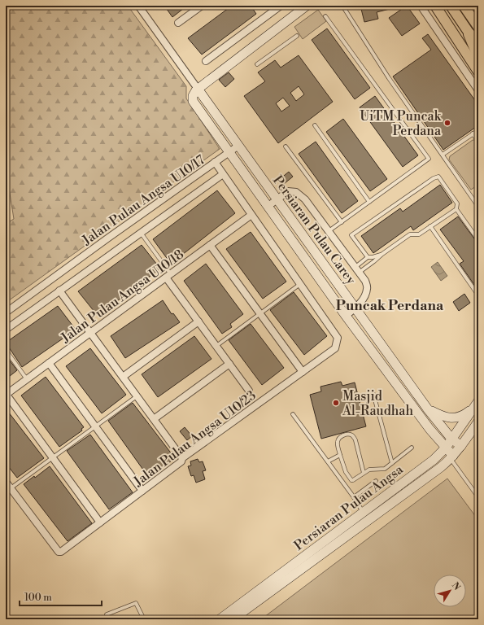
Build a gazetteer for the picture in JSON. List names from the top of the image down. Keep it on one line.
{"streets":{"street":["Jalan Pulau Angsa U10/17","Persiaran Pulau Carey","Jalan Pulau Angsa U10/18","Jalan Pulau Angsa U10/23","Persiaran Pulau Angsa"]},"crossings":[["Jalan Pulau Angsa U10/17","Jalan Pulau Angsa U10/18"],["Jalan Pulau Angsa U10/17","Jalan Pulau Angsa U10/23"],["Persiaran Pulau Carey","Persiaran Pulau Angsa"]],"districts":["Puncak Perdana"],"places":["UiTM Puncak Perdana","Masjid Al-Raudhah"],"scale_bar":"100 m","north":"top right"}
